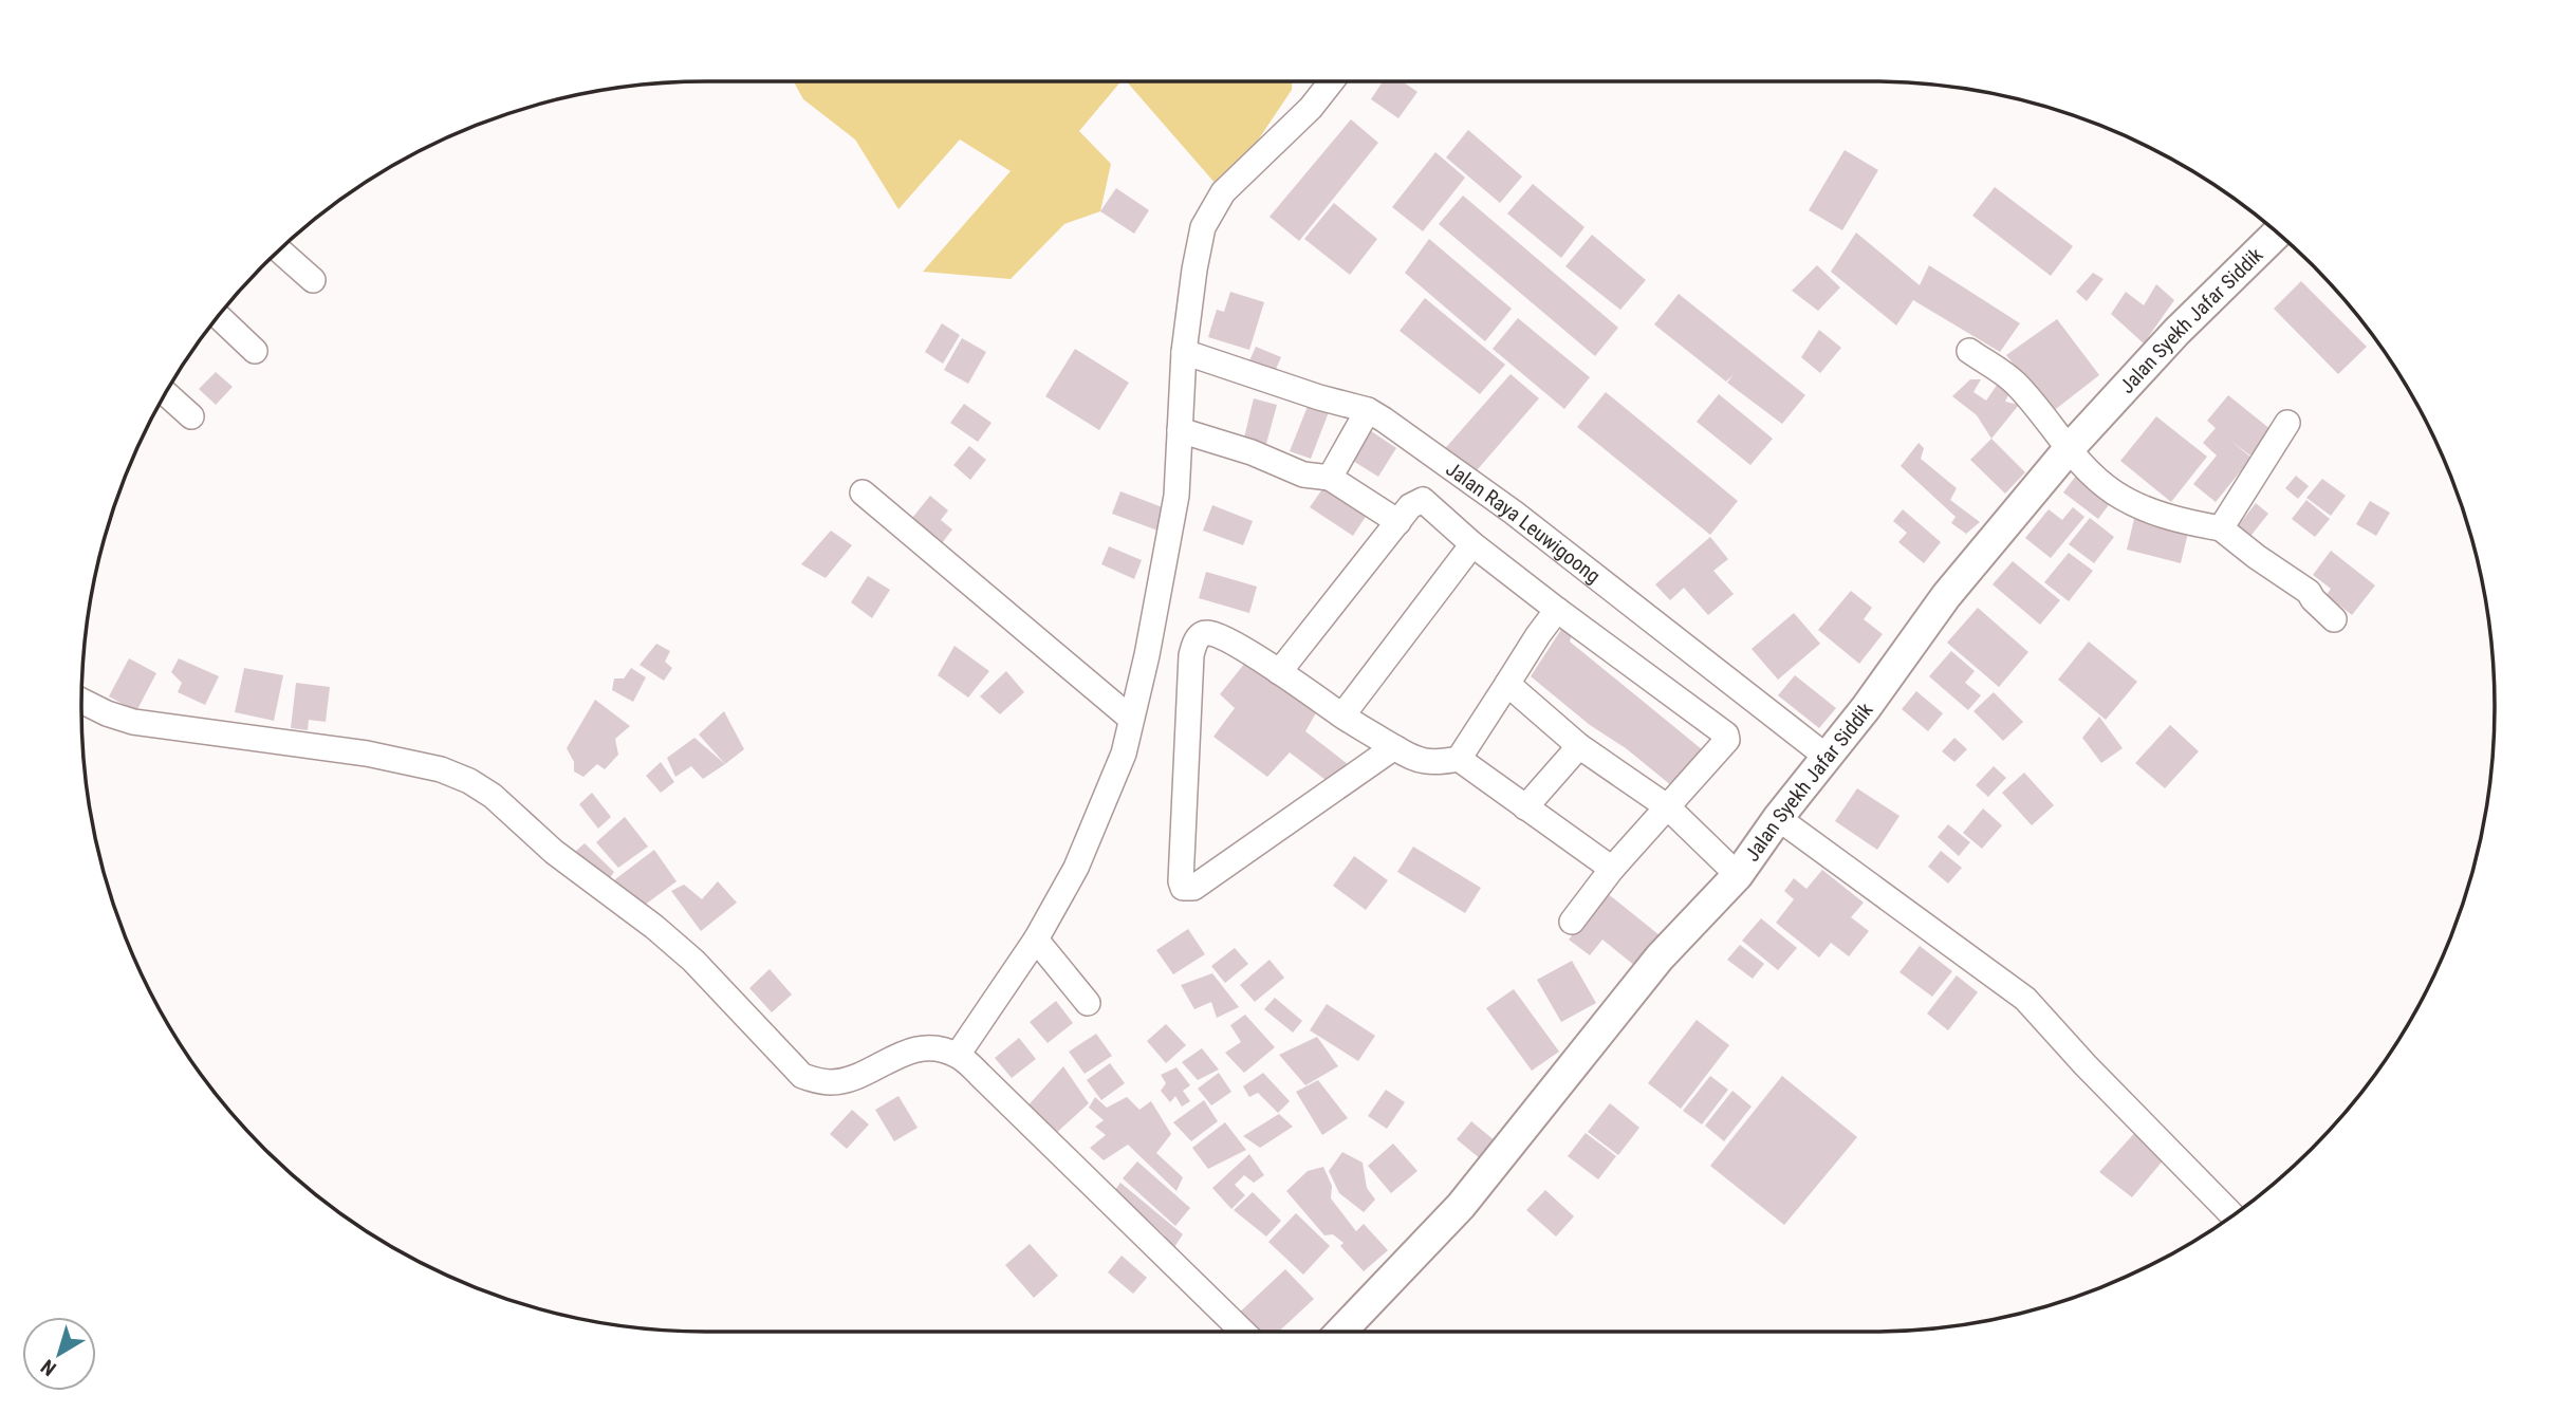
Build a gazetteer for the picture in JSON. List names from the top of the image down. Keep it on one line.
{"streets":{"main road":["Jalan Syekh Jafar Siddik"],"street":["Jalan Raya Leuwigoong"]},"crossings":[["Jalan Syekh Jafar Siddik","Jalan Raya Leuwigoong"]],"north":"bottom left"}
